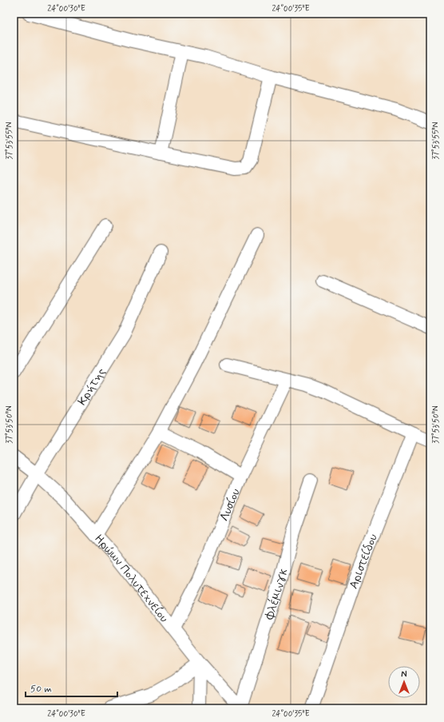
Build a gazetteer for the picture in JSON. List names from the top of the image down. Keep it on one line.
{"streets":{"street":["Κρήτης","Λυσίου","Αριστείδου","Ηρώων Πολυτεχνείου","Φλέμινγκ"]},"crossings":[["Κρήτης","Ηρώων Πολυτεχνείου"],["Λυσίου","Ηρώων Πολυτεχνείου"],["Ηρώων Πολυτεχνείου","Φλέμινγκ"]],"scale_bar":"50 m","north":"top","coordinates":["24°00'30\"E","24°00'35\"E","37°53'55\"N","37°53'50\"N"]}
